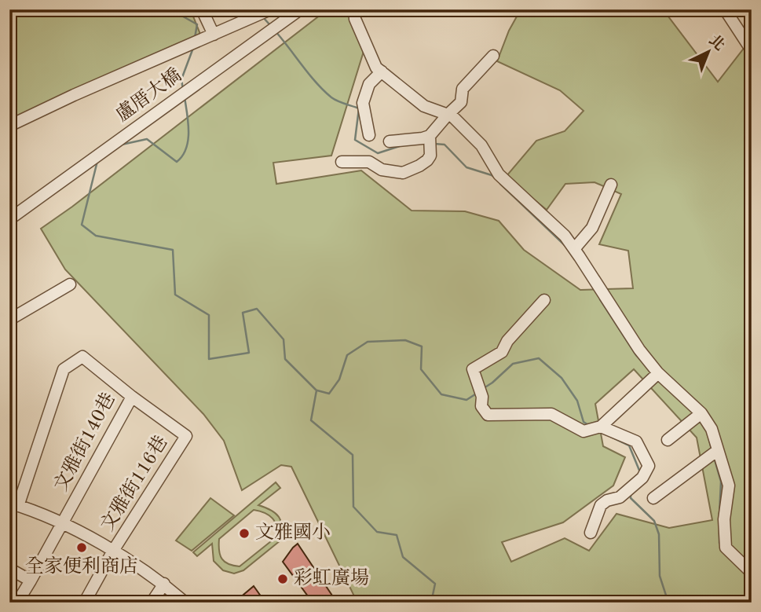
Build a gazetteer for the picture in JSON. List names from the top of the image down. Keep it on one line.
{"streets":{"street":["盧厝大橋","文雅街140巷","文雅街116巷"]},"crossings":[["文雅街140巷","文雅街116巷"]],"places":["文雅國小","全家便利商店","彩虹廣場"],"north":"top right"}
